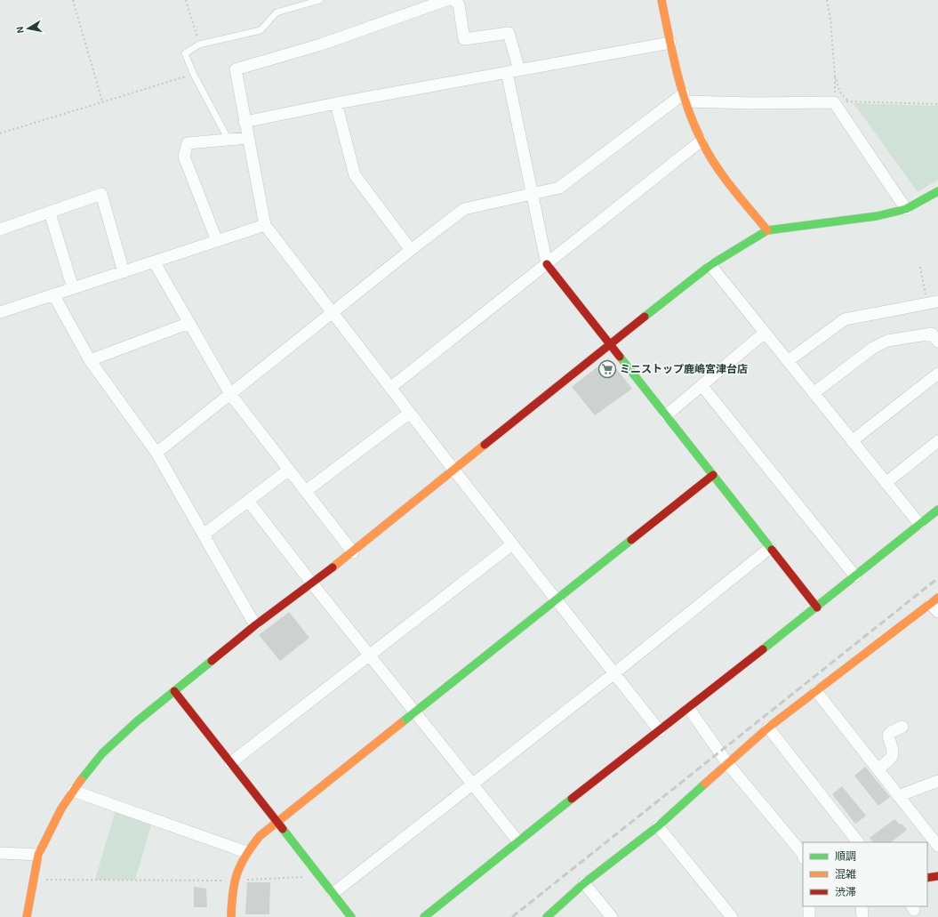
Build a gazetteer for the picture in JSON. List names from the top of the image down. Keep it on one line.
{"places":{"supermarket":["ミニストップ鹿嶋宮津台店"]},"legend":["順調","混雑","渋滞"],"north":"left"}
